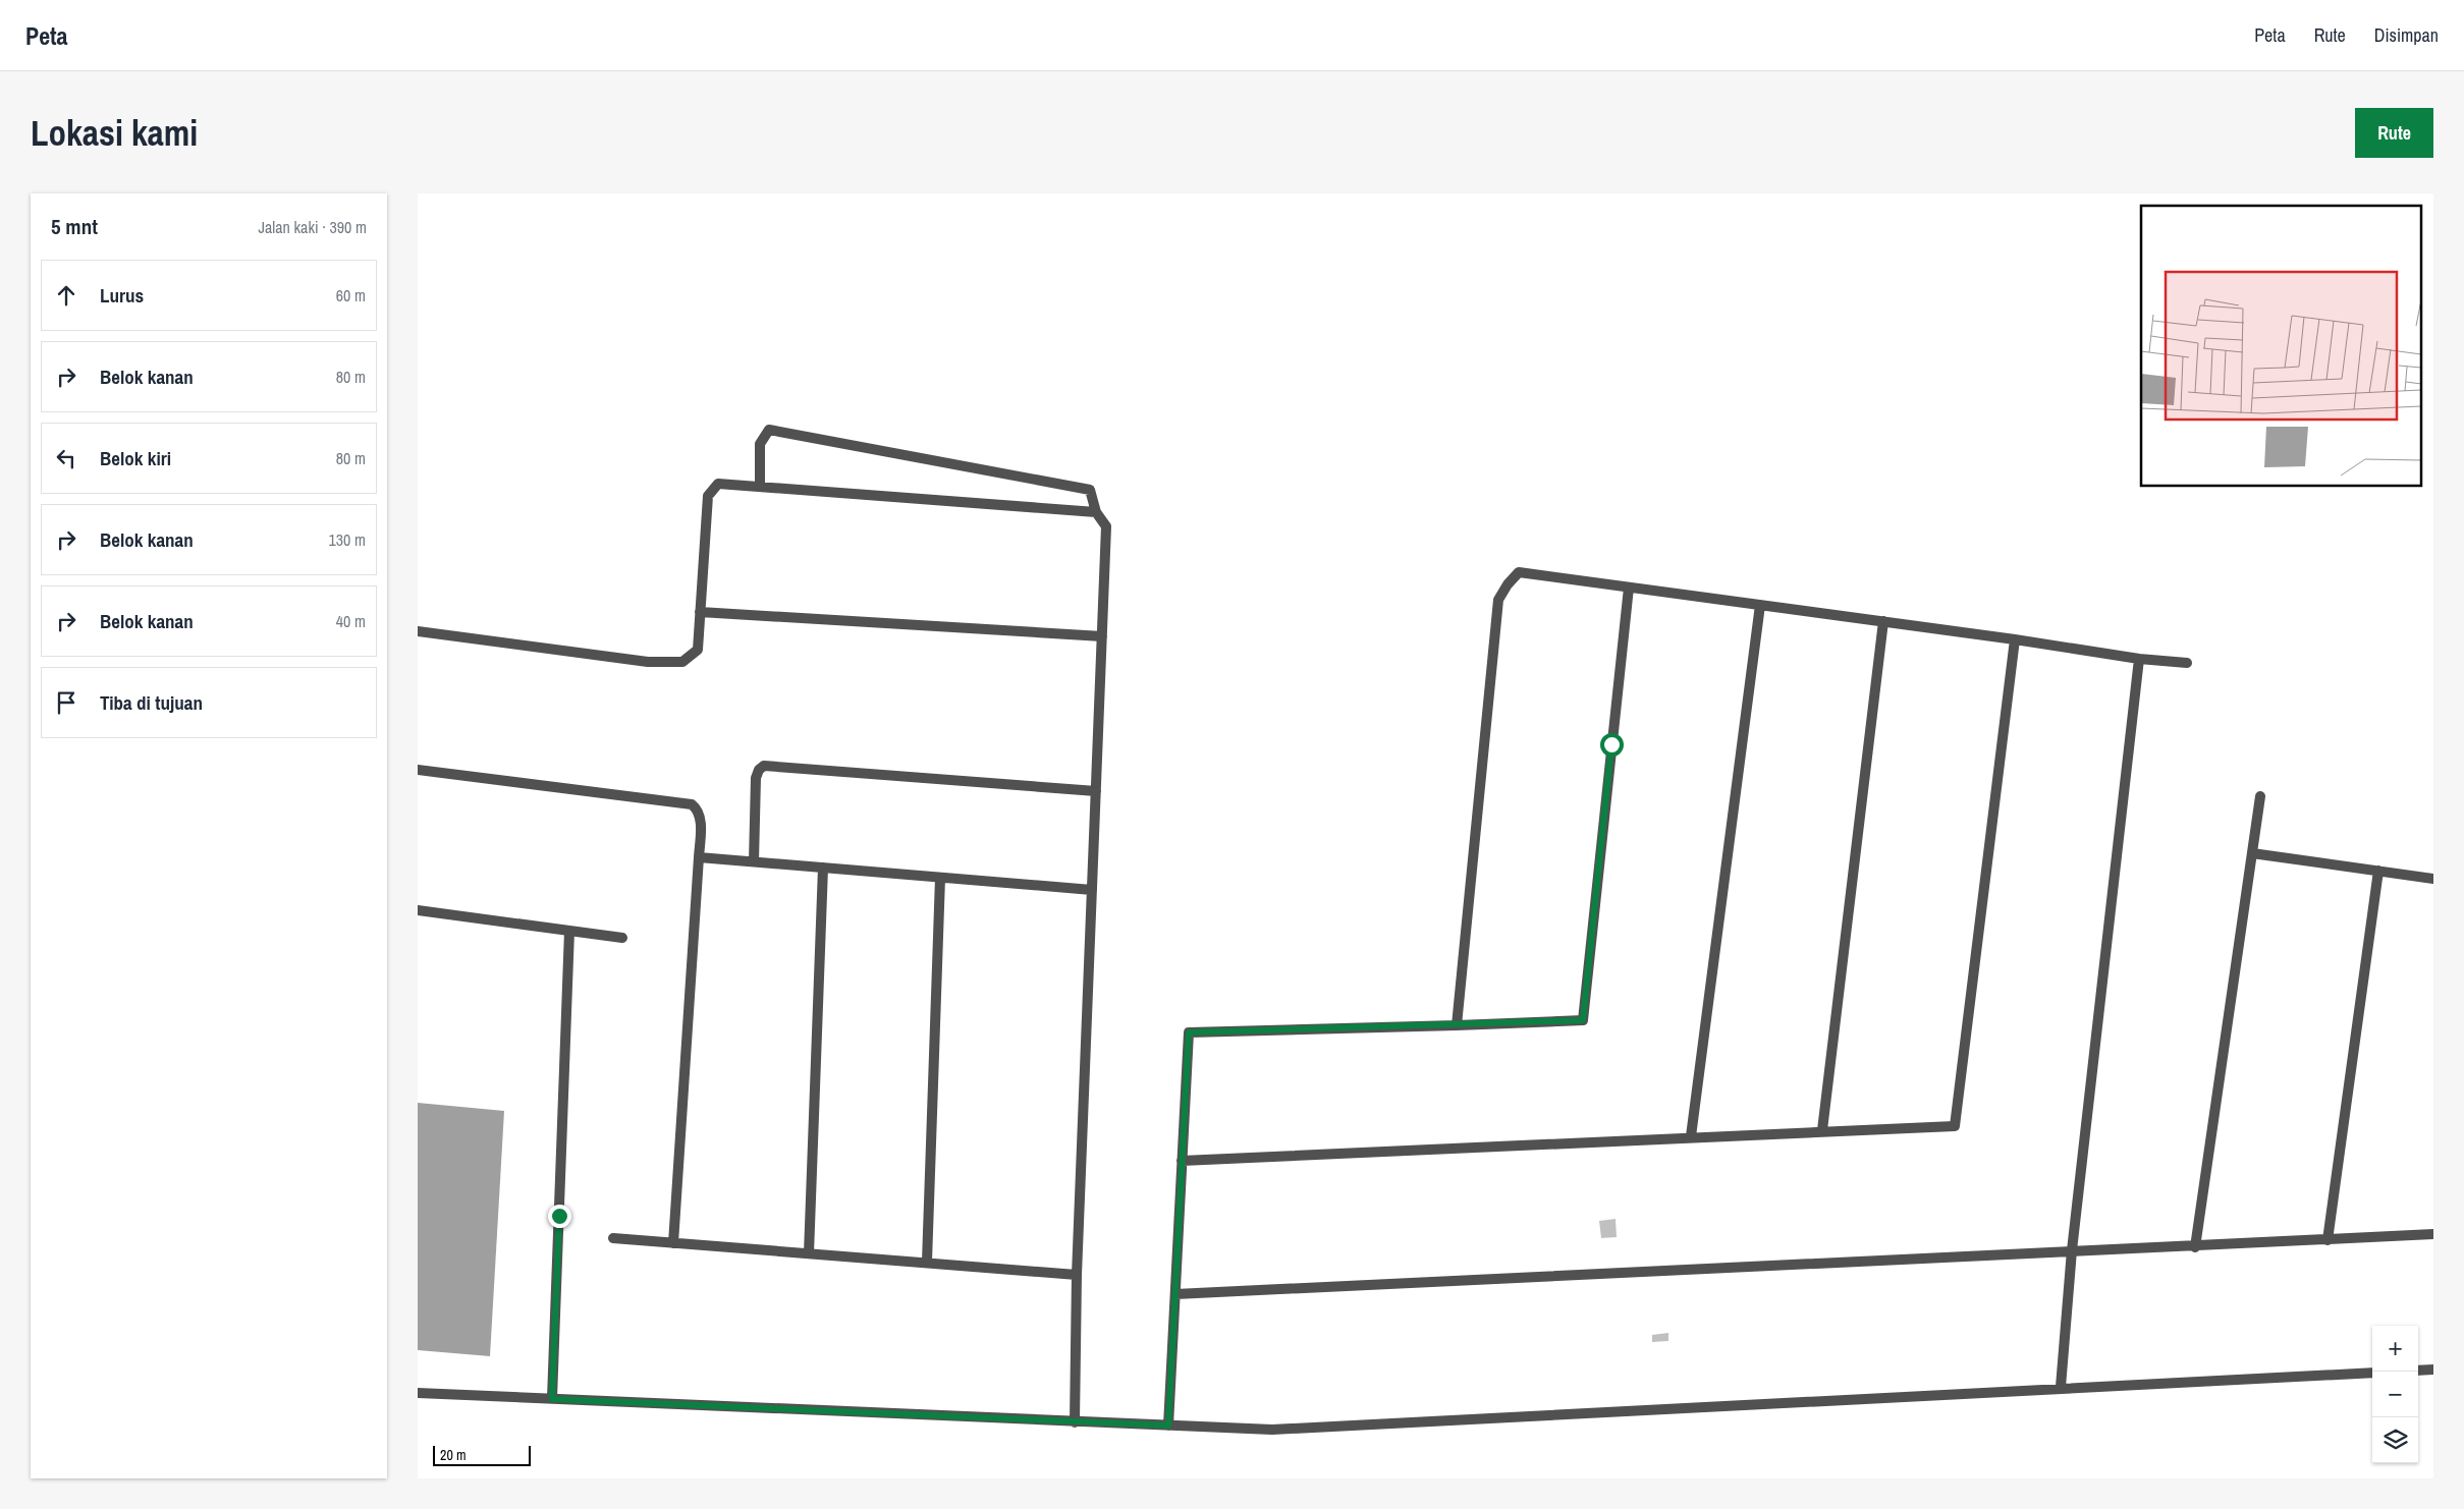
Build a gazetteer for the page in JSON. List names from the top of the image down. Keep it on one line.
{"scale_bar":"20 m","page":{"header":"Peta","nav":["Peta","Rute","Disimpan"],"buttons":"Rute","title":"Lokasi kami","heading":["5 mnt","Jalan kaki · 390 m"],"list":[["Lurus","60 m"],["Belok kanan","80 m"],["Belok kiri","80 m"],["Belok kanan","130 m"],["Belok kanan","40 m"],"Tiba di tujuan"],"map_buttons":["+","−"],"scale":"20 m"}}
